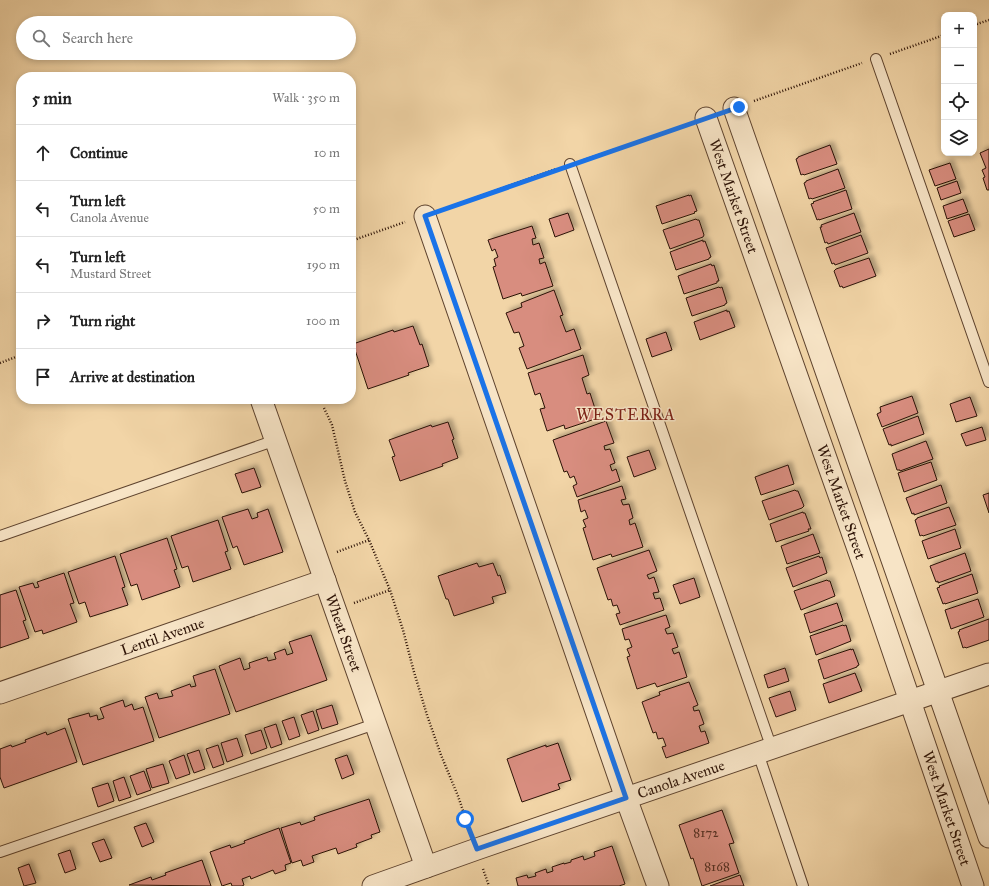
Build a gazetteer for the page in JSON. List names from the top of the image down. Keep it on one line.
{"streets":{"street":["West Market Street","Wheat Street","Lentil Avenue","Canola Avenue"]},"crossings":[["West Market Street","Canola Avenue"],["Wheat Street","Lentil Avenue"],["Wheat Street","Canola Avenue"]],"districts":["WESTERRA"],"house_numbers":["8172","8168"],"page":{"map_buttons":["+","−"],"search":"Search here","heading":["5 min","Walk · 350 m"],"list":[["Continue","10 m"],["Turn left","Canola Avenue","50 m"],["Turn left","Mustard Street","190 m"],["Turn right","100 m"],"Arrive at destination"]}}
